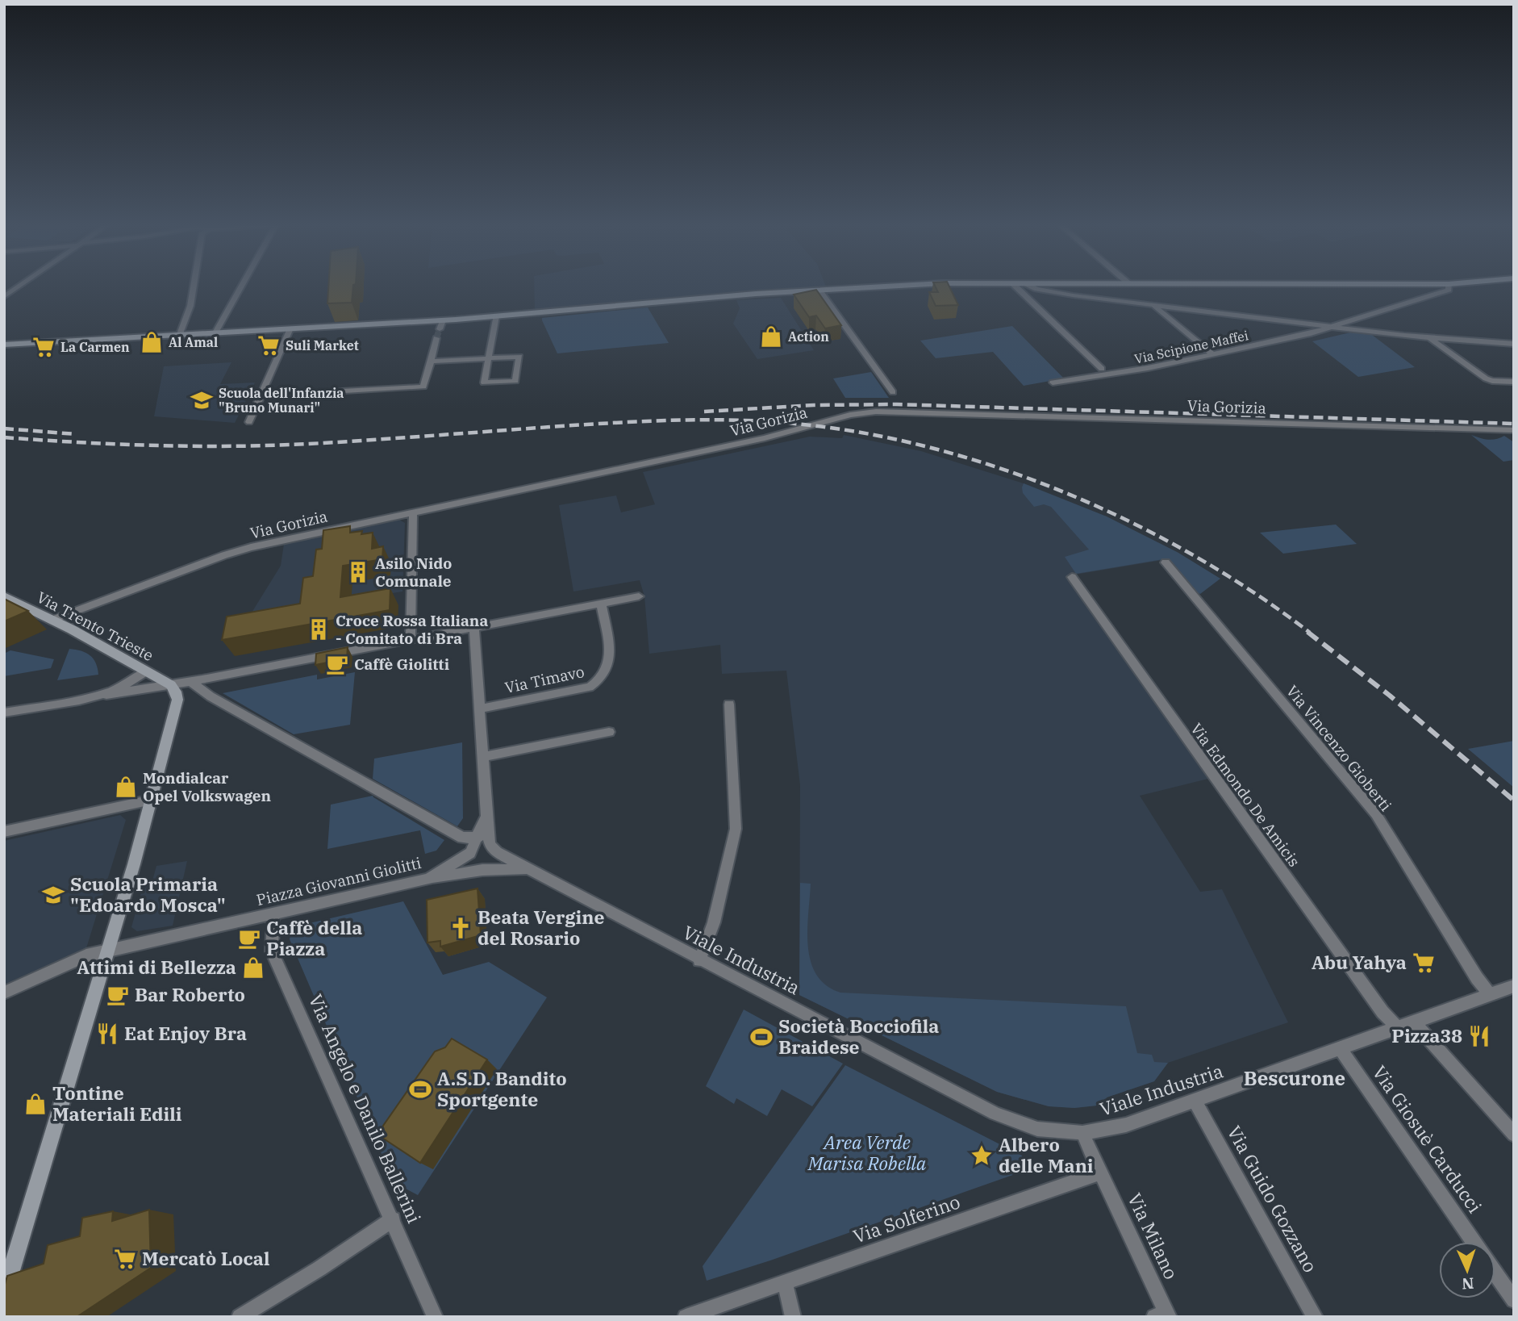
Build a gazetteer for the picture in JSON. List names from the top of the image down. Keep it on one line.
{"streets":{"street":["Via Scipione Maffei","Via Gorizia","Via Trento Trieste","Via Timavo","Via Vincenzo Gioberti","Via Edmondo De Amicis","Piazza Giovanni Giolitti","Viale Industria","Via Angelo e Danilo Ballerini","Via Giosuè Carducci","Via Guido Gozzano","Via Solferino","Via Milano"]},"crossings":[["Via Gorizia","Via Trento Trieste"],["Via Timavo","Piazza Giovanni Giolitti"],["Via Vincenzo Gioberti","Viale Industria"],["Via Edmondo De Amicis","Viale Industria"],["Piazza Giovanni Giolitti","Viale Industria"],["Piazza Giovanni Giolitti","Via Angelo e Danilo Ballerini"],["Viale Industria","Via Giosuè Carducci"],["Viale Industria","Via Guido Gozzano"],["Via Solferino","Via Milano"]],"districts":["Bescurone"],"parks":["Area Verde Marisa Robella"],"places":{"shop":["Action","Al Amal","Mondialcar Opel Volkswagen","Attimi di Bellezza","Tontine Materiali Edili"],"supermarket":["Suli Market","La Carmen","Abu Yahya","Mercatò Local"],"school or university":["Scuola dell'Infanzia \"Bruno Munari\"","Scuola Primaria \"Edoardo Mosca\""],"building":["Asilo Nido Comunale","Croce Rossa Italiana - Comitato di Bra"],"cafe":["Caffè Giolitti","Caffè della Piazza","Bar Roberto"],"church":["Beata Vergine del Rosario"],"restaurant":["Eat Enjoy Bra","Pizza38"],"sports":["Società Bocciofila Braidese","A.S.D. Bandito Sportgente"],"place":["Albero delle Mani"]},"north":"bottom"}
